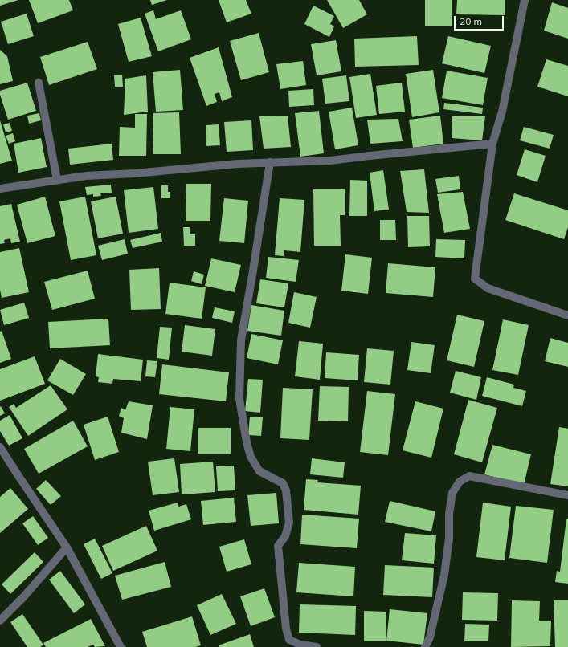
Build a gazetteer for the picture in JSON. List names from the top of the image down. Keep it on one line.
{"scale_bar":"20 m"}
